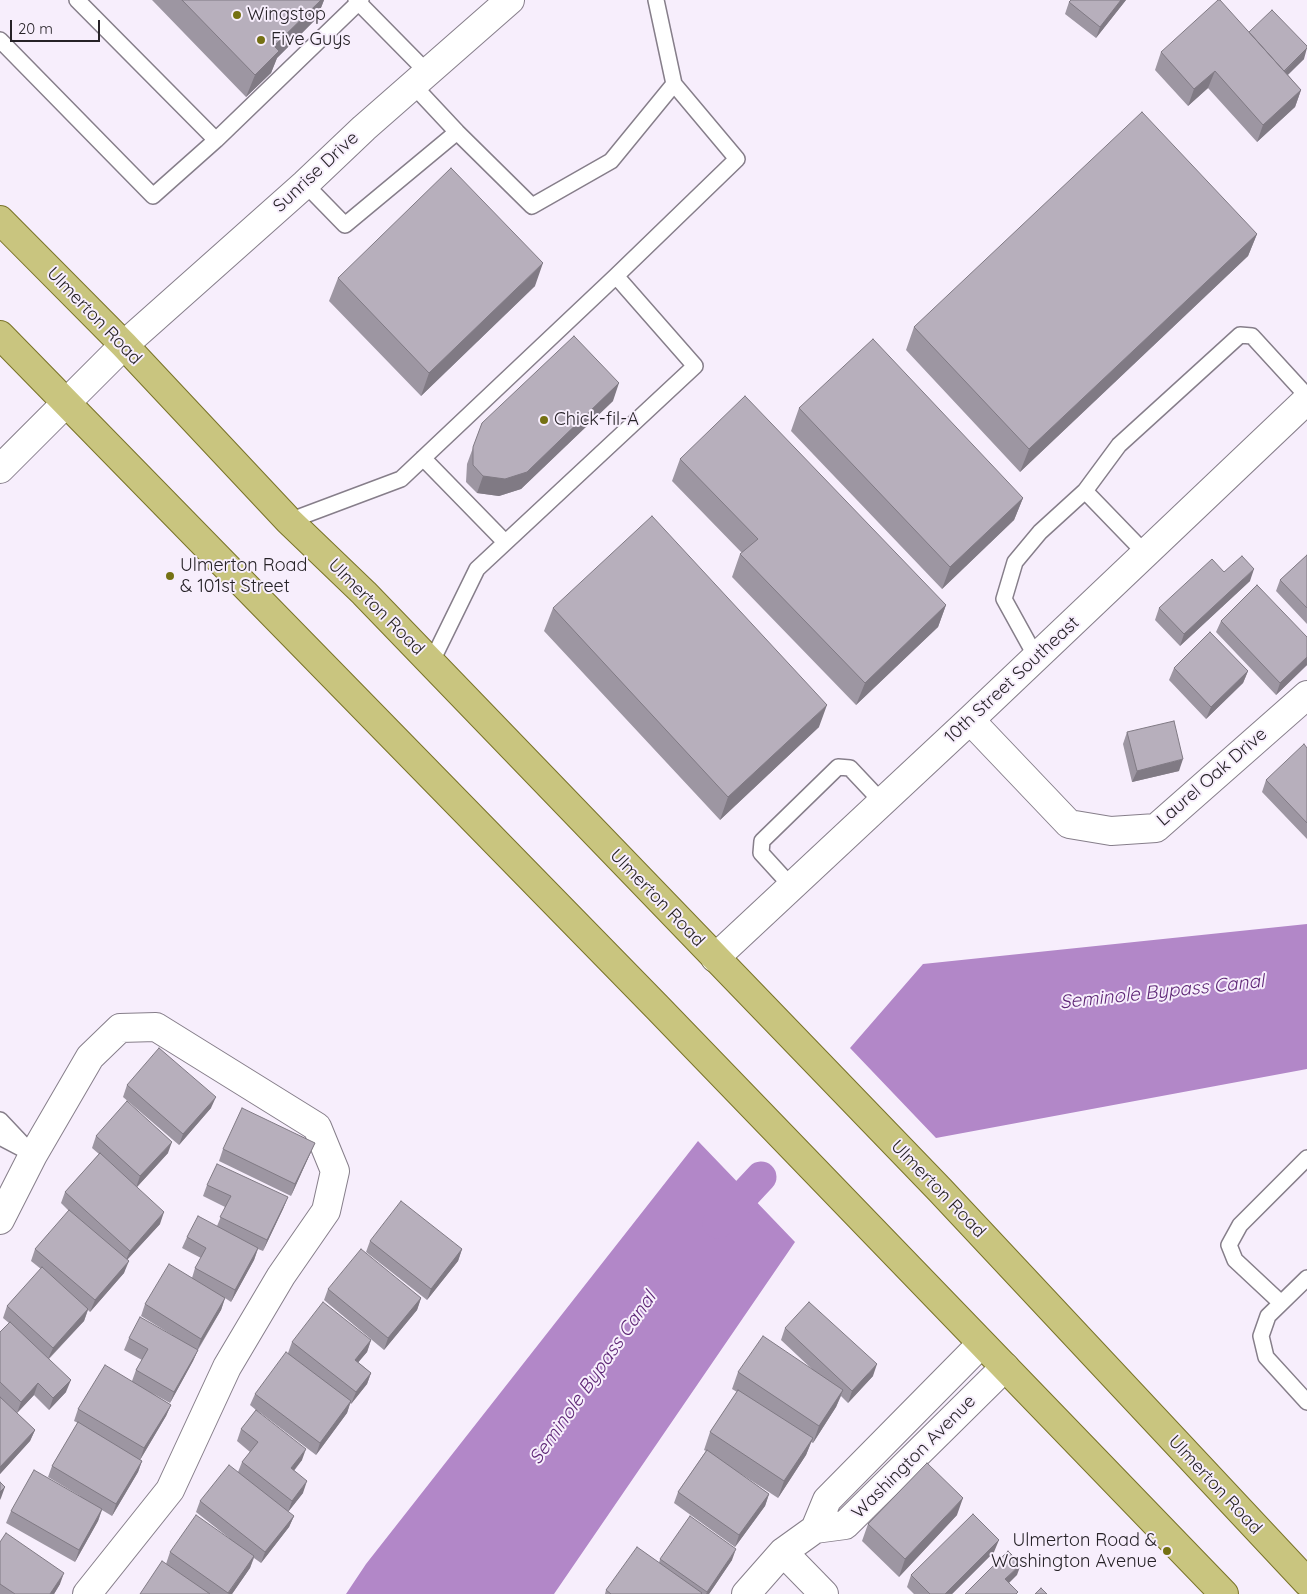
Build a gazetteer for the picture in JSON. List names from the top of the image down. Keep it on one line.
{"streets":{"main road":["Ulmerton Road"],"street":["Sunrise Drive","10th Street Southeast","Laurel Oak Drive","Washington Avenue"]},"crossings":[["Sunrise Drive","Ulmerton Road"],["Ulmerton Road","10th Street Southeast"],["10th Street Southeast","Laurel Oak Drive"]],"water":["Seminole Bypass Canal"],"places":["Wingstop","Five Guys","Chick-fil-A","Ulmerton Road & 101st Street","Ulmerton Road & Washington Avenue"],"scale_bar":"20 m"}
